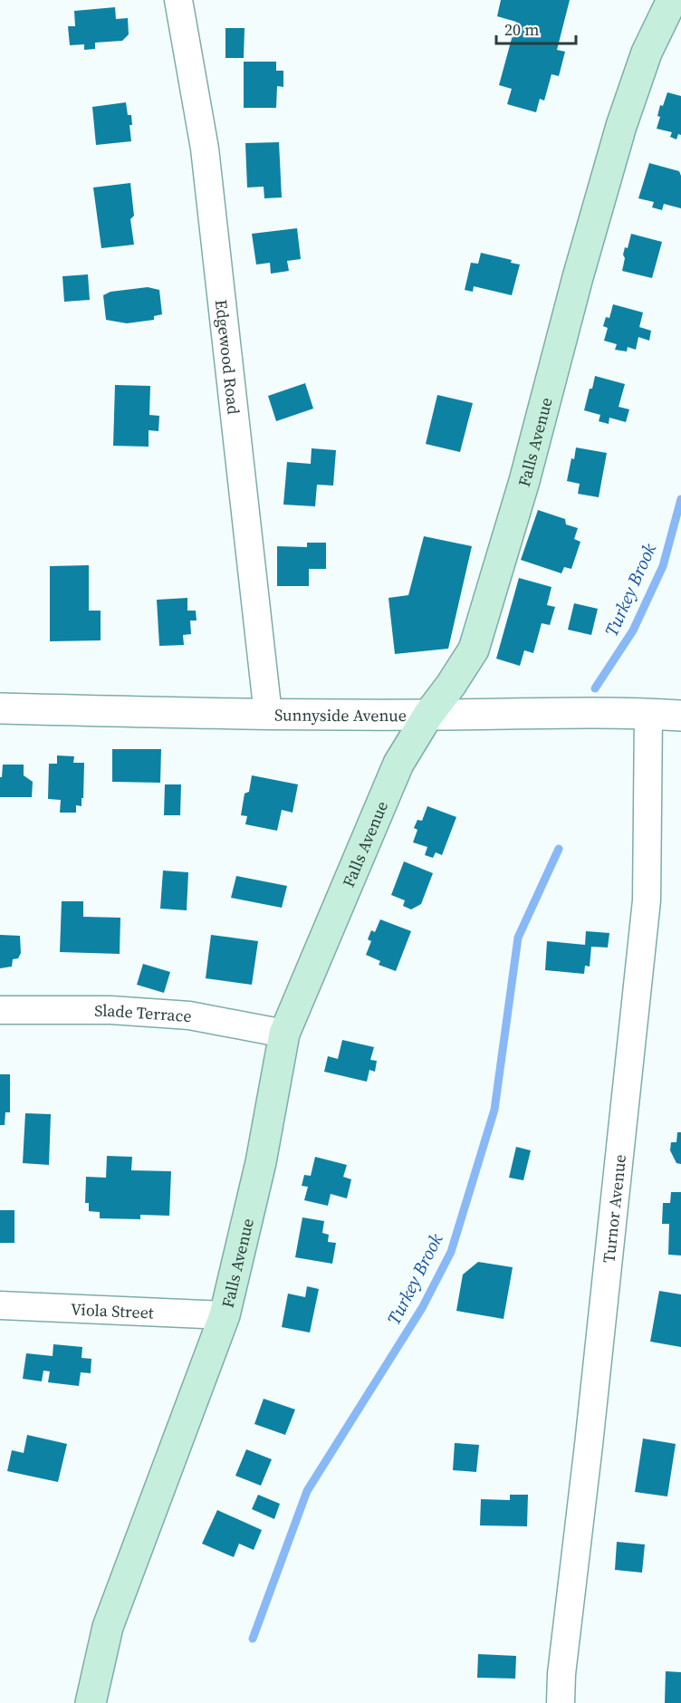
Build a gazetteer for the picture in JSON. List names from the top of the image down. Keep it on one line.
{"streets":{"main road":["Falls Avenue"],"street":["Edgewood Road","Sunnyside Avenue","Slade Terrace","Turnor Avenue","Viola Street"]},"crossings":[["Edgewood Road","Sunnyside Avenue"],["Falls Avenue","Sunnyside Avenue"],["Falls Avenue","Slade Terrace"],["Falls Avenue","Viola Street"],["Sunnyside Avenue","Turnor Avenue"]],"water":["Turkey Brook"],"scale_bar":"20 m"}
